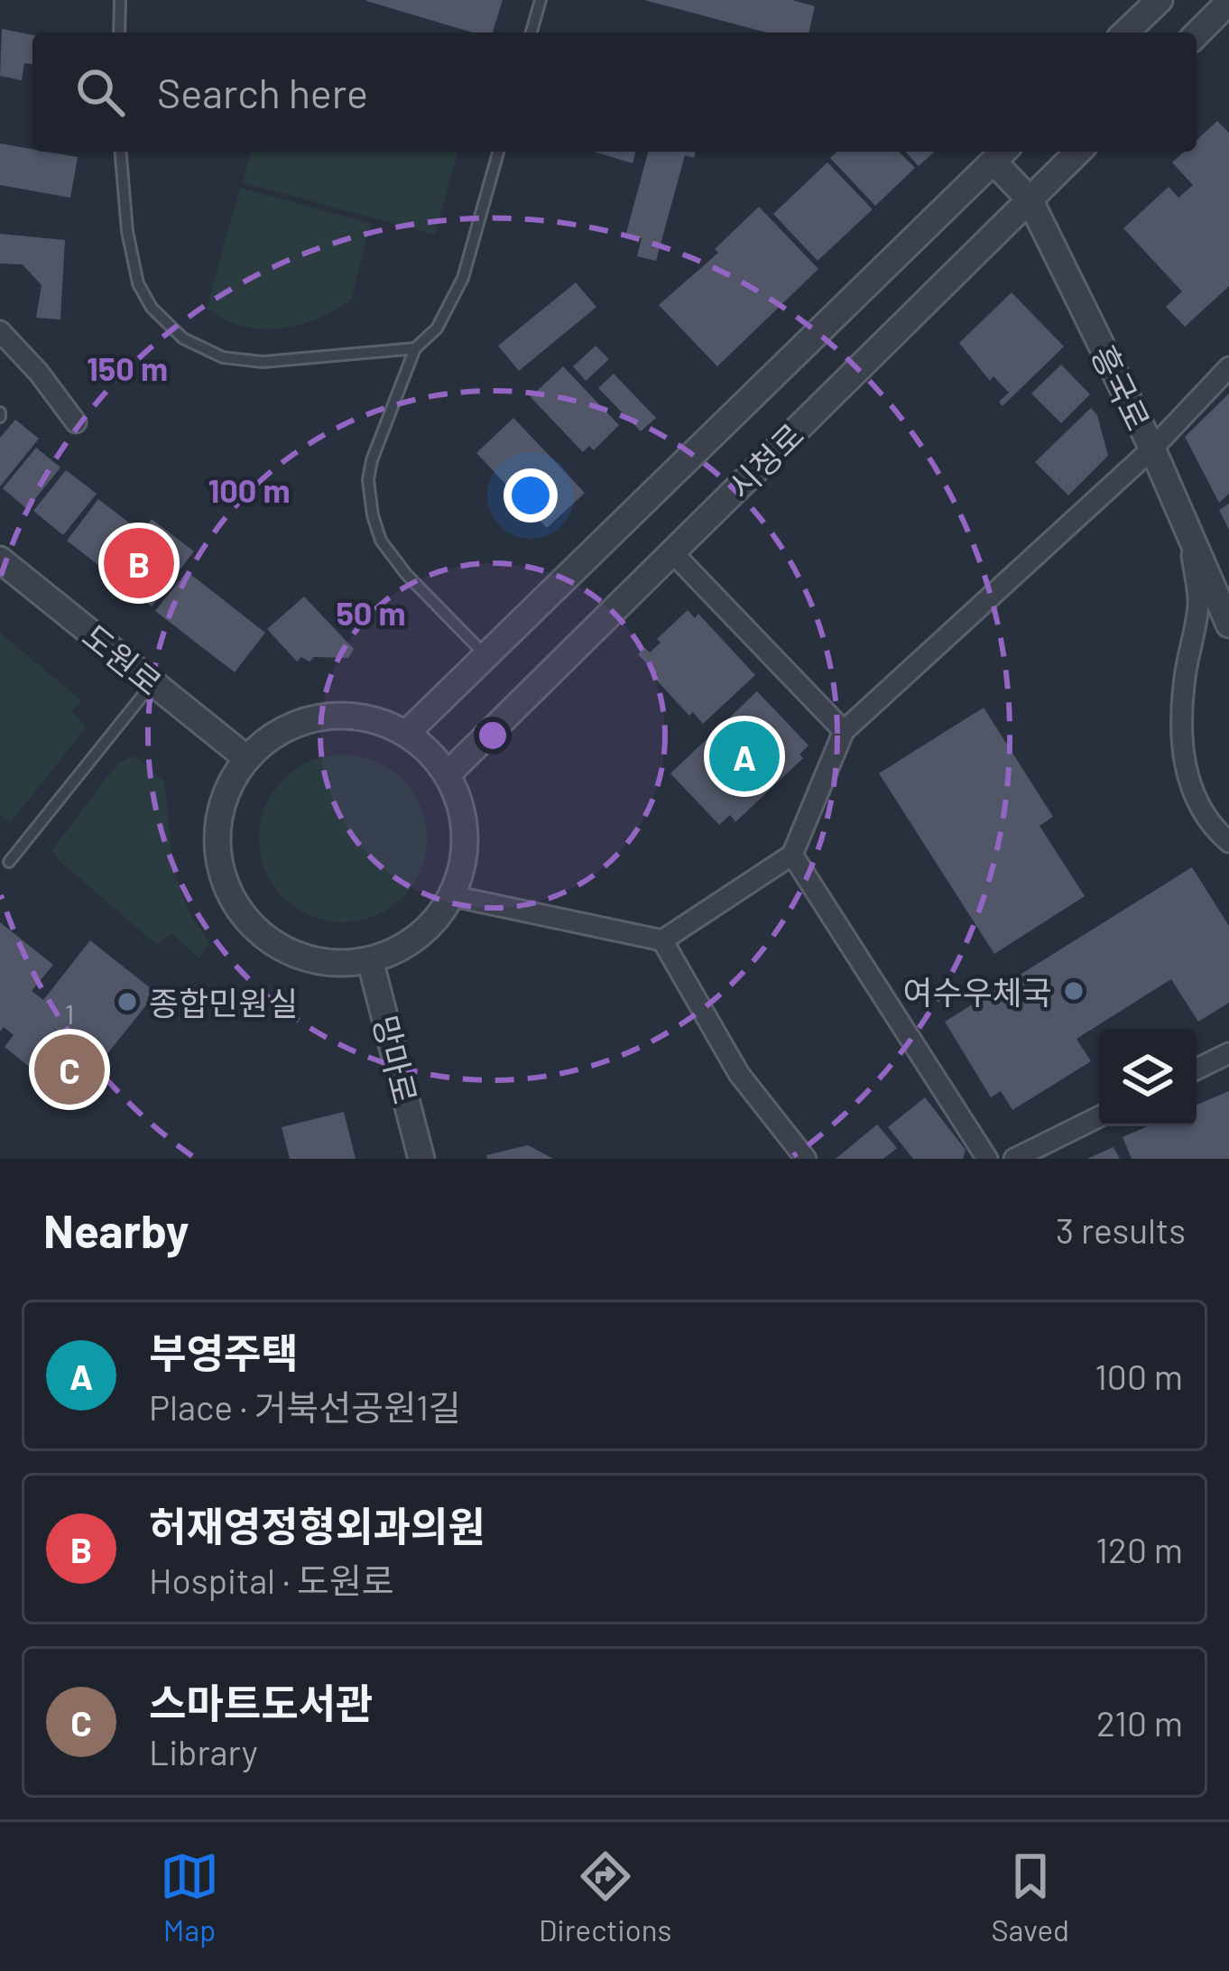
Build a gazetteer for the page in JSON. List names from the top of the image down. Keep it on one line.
{"streets":{"street":["흥국로","시청로","도원로","망마로"]},"crossings":[["흥국로","시청로"],["시청로","도원로"],["시청로","망마로"],["도원로","망마로"]],"places":["여수우체국","종합민원실"],"house_numbers":["1"],"page":{"search":"Search here","pins":["B","A","C"],"heading":["Nearby","3 results"],"list":[{"mark":"A","name":"부영주택","note":"Place · 거북선공원1길","value":"100 m"},{"mark":"B","name":"허재영정형외과의원","note":"Hospital · 도원로","value":"120 m"},{"mark":"C","name":"스마트도서관","note":"Library","value":"210 m"}],"nav":["Map","Directions","Saved"]},"rings":["150 m","100 m","50 m"]}
